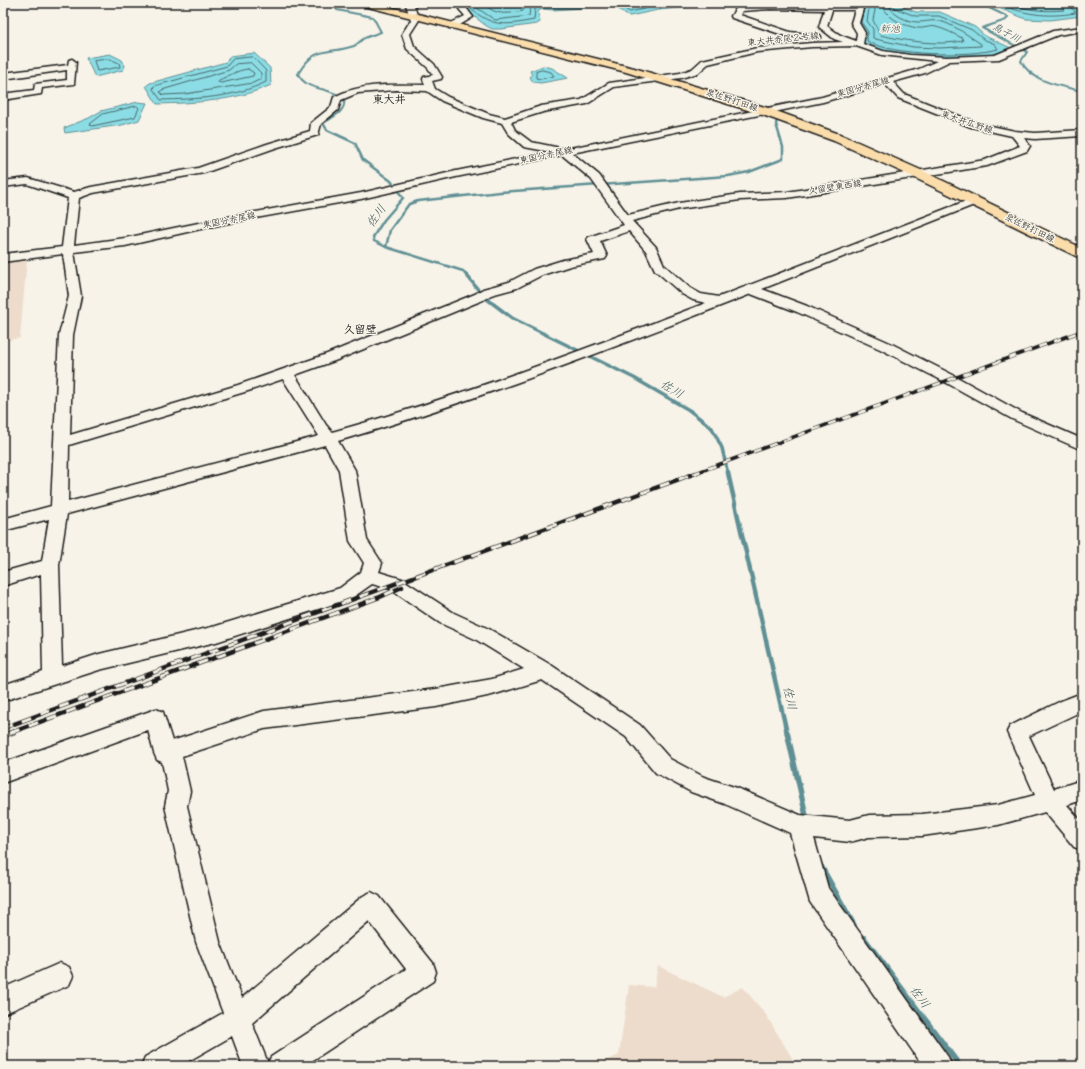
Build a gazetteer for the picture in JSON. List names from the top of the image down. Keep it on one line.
{"streets":{"main road":["泉佐野打田線"],"street":["東大井赤尾２号線","東国分赤尾線","東大井広野線","久留壁東西線"]},"crossings":[["東大井赤尾２号線","泉佐野打田線"],["東国分赤尾線","泉佐野打田線"],["東国分赤尾線","東大井広野線"],["泉佐野打田線","久留壁東西線"],["東大井広野線","久留壁東西線"]],"districts":["東大井","久留壁"],"water":["新池","烏子川","佐川"]}
